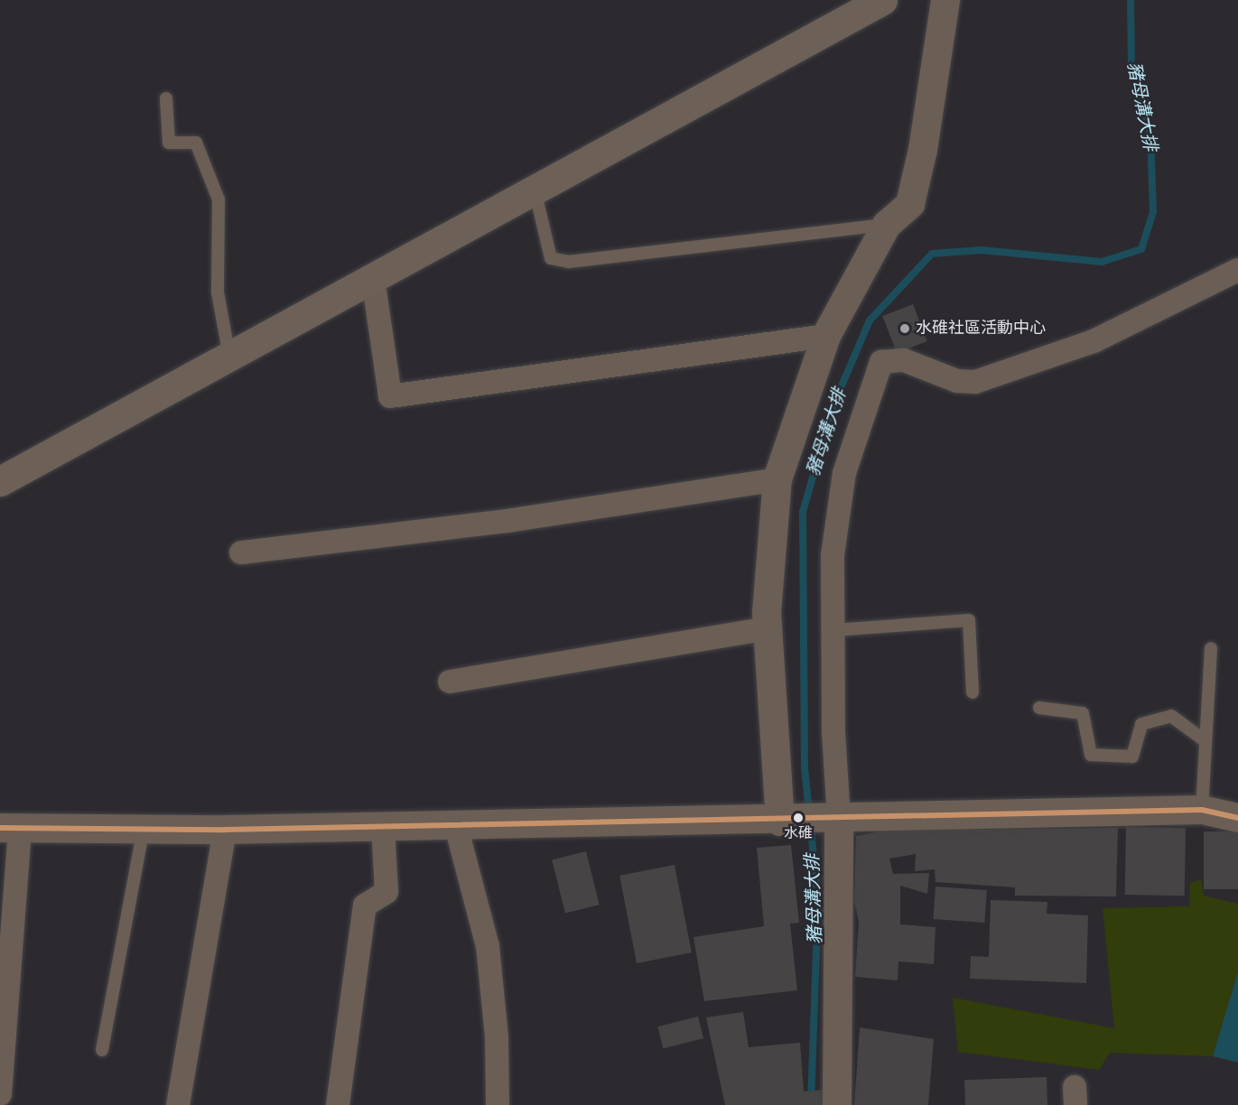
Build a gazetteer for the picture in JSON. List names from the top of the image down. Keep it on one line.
{"water":["豬母溝大排"],"places":["水碓社區活動中心","水碓"]}
